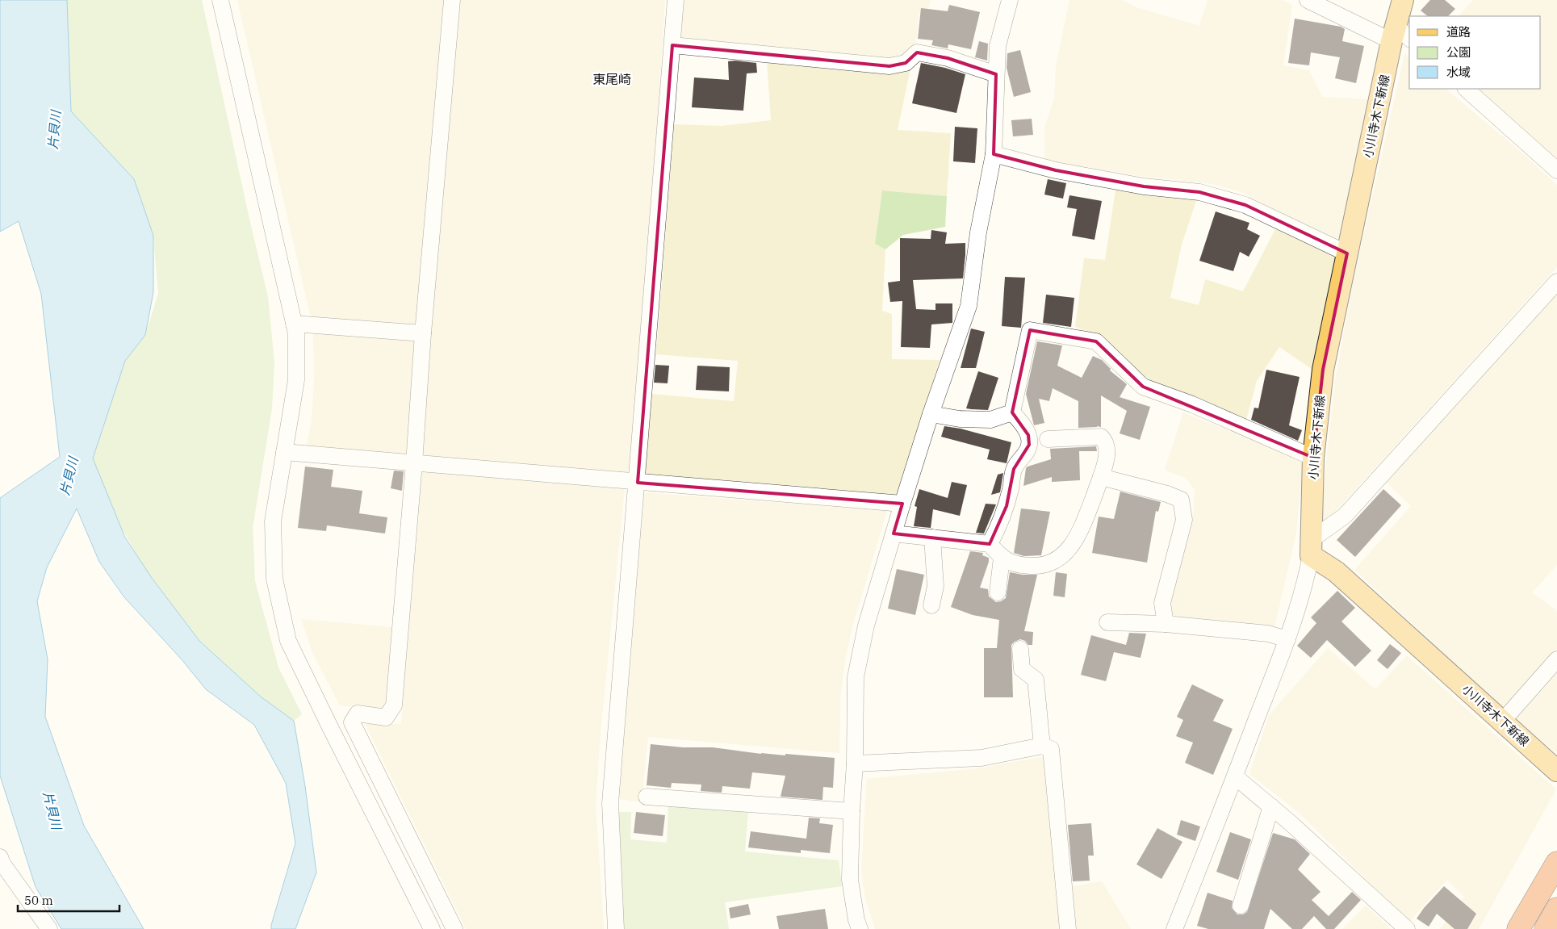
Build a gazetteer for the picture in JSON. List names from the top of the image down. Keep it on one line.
{"streets":{"main road":["小川寺木下新線"]},"districts":["東尾崎"],"water":["片貝川"],"legend":["道路","公園","水域"],"scale_bar":"50 m"}
